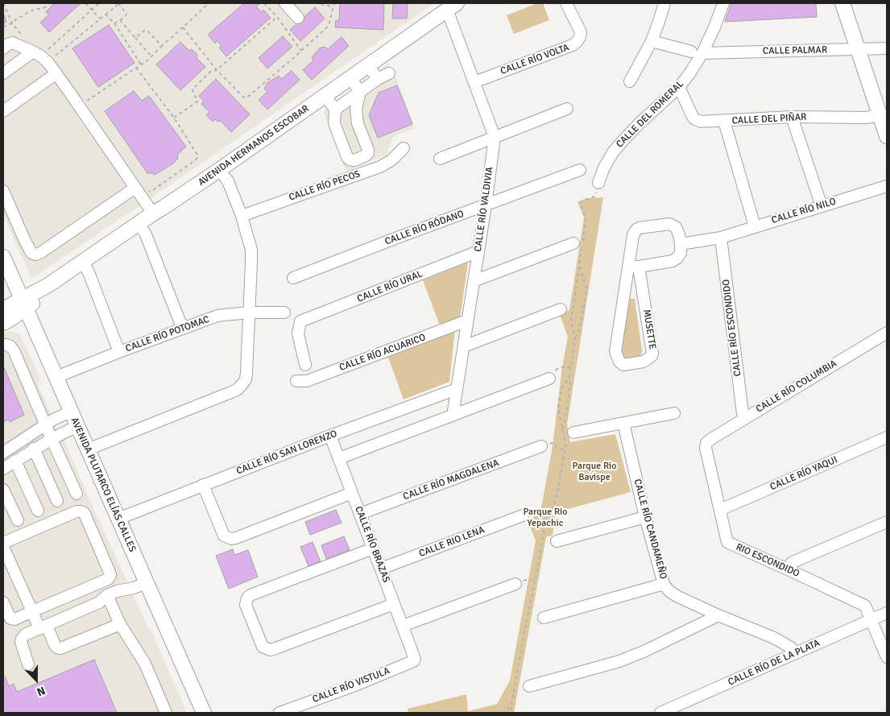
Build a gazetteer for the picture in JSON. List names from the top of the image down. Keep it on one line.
{"streets":{"main road":["AVENIDA HERMANOS ESCOBAR","AVENIDA PLUTARCO ELÍAS CALLES"],"street":["CALLE PALMAR","CALLE RÍO VOLTA","CALLE DEL ROMERAL","CALLE DEL PIÑAR","CALLE RÍO PECOS","CALLE RÍO VALDIVIA","CALLE RÍO NILO","CALLE RÍO RÓDANO","CALLE RÍO URAL","CALLE RÍO ESCONDIDO","MUSETTE","CALLE RÍO POTOMAC","CALLE RÍO ACUARICO","CALLE RÍO COLUMBIA","CALLE RÍO SAN LORENZO","CALLE RÍO YAQUI","CALLE RÍO MAGDALENA","CALLE RÍO CANDAMEÑO","CALLE RIO LENA","CALLE RÍO BRAZAS","RIO ESCONDIDO","CALLE RÍO DE LA PLATA","CALLE RÍO VISTULA"]},"crossings":[["CALLE PALMAR","CALLE DEL ROMERAL"],["CALLE RÍO VOLTA","CALLE RÍO VALDIVIA"],["CALLE DEL ROMERAL","CALLE DEL PIÑAR"],["AVENIDA HERMANOS ESCOBAR","CALLE RÍO VALDIVIA"],["AVENIDA HERMANOS ESCOBAR","AVENIDA PLUTARCO ELÍAS CALLES"],["CALLE RÍO VALDIVIA","CALLE RÍO RÓDANO"],["CALLE RÍO VALDIVIA","CALLE RÍO URAL"],["CALLE RÍO VALDIVIA","CALLE RÍO ACUARICO"],["CALLE RÍO VALDIVIA","CALLE RÍO SAN LORENZO"],["CALLE RÍO NILO","CALLE RÍO ESCONDIDO"],["CALLE RÍO ESCONDIDO","CALLE RÍO COLUMBIA"],["CALLE RÍO POTOMAC","AVENIDA PLUTARCO ELÍAS CALLES"],["CALLE RÍO COLUMBIA","RIO ESCONDIDO"],["CALLE RÍO SAN LORENZO","AVENIDA PLUTARCO ELÍAS CALLES"],["CALLE RÍO SAN LORENZO","CALLE RÍO BRAZAS"],["CALLE RÍO YAQUI","RIO ESCONDIDO"],["CALLE RÍO MAGDALENA","CALLE RÍO BRAZAS"],["CALLE RÍO CANDAMEÑO","CALLE RÍO DE LA PLATA"],["CALLE RIO LENA","CALLE RÍO BRAZAS"],["CALLE RÍO BRAZAS","CALLE RÍO VISTULA"],["RIO ESCONDIDO","CALLE RÍO DE LA PLATA"]],"parks":["Parque Rio Bavispe","Parque Rio Yepachic"],"north":"bottom"}
